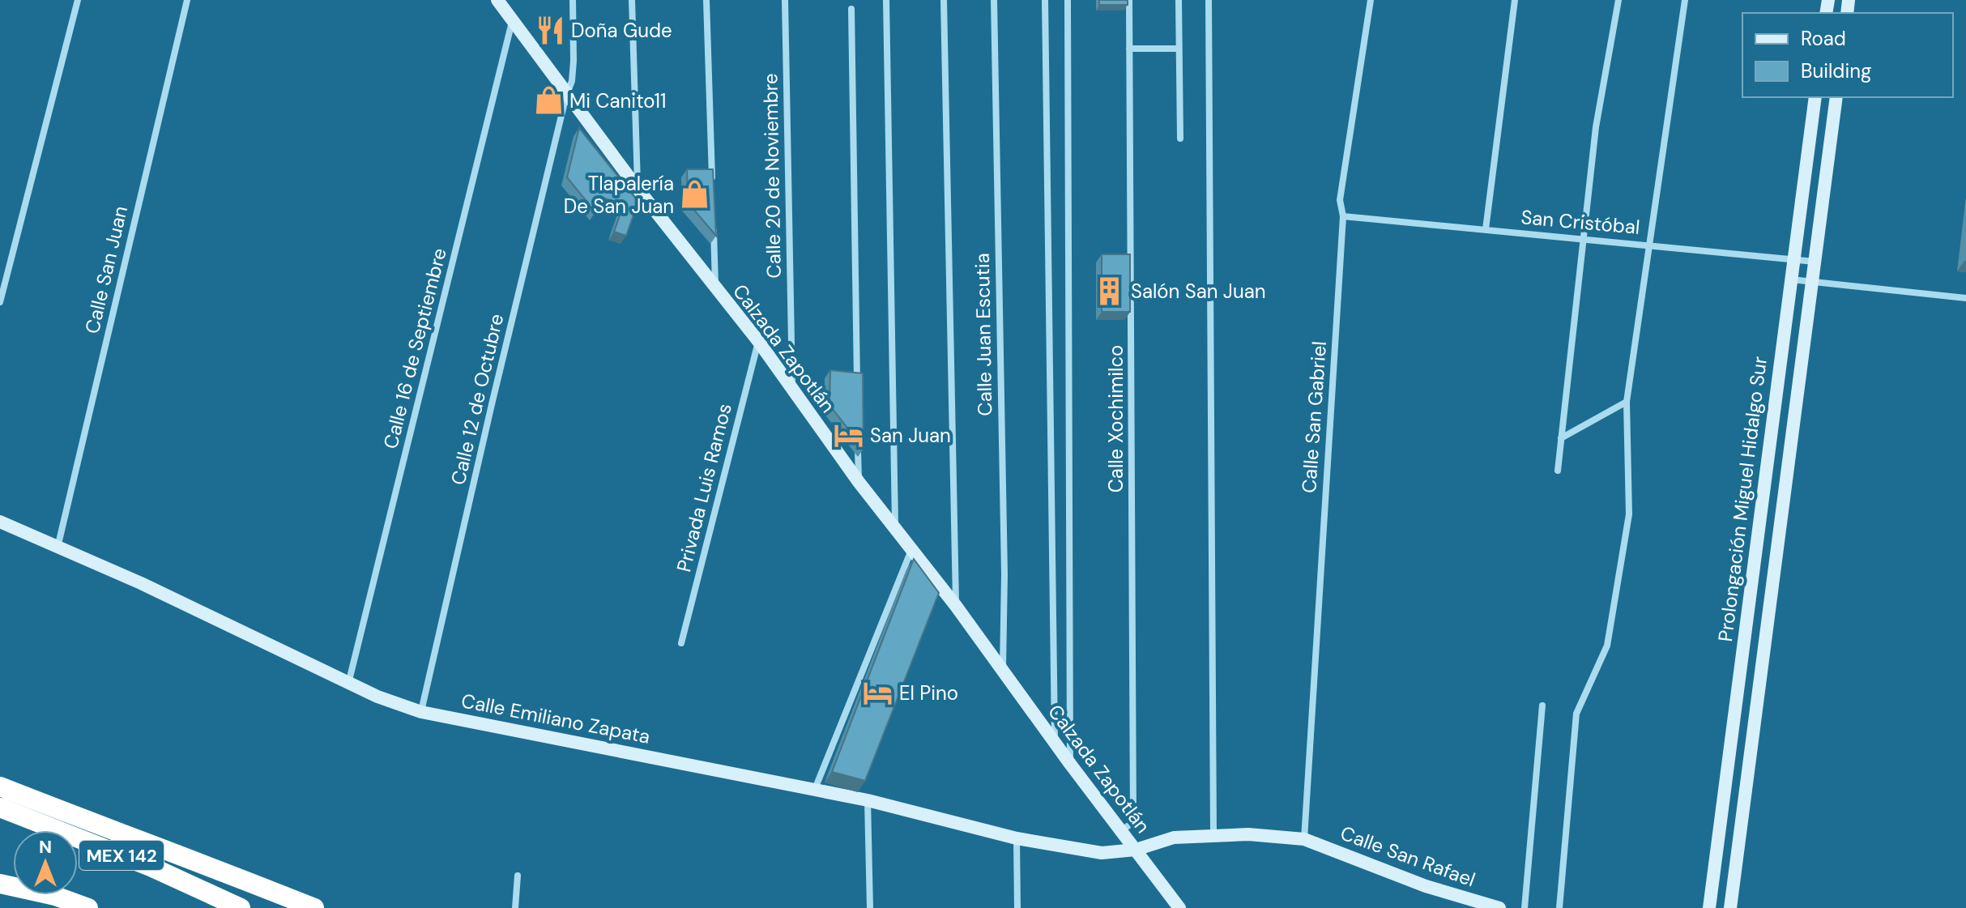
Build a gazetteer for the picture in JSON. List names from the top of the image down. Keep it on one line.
{"streets":{"highway":["MEX 142"],"street":["Calle 20 de Noviembre","San Cristóbal","Calle San Juan","Calle Juan Escutia","Calle 16 de Septiembre","Calzada Zapotlán","Calle 12 de Octubre","Calle San Gabriel","Calle Xochimilco","Privada Luis Ramos","Prolongación Miguel Hidalgo Sur","Calle Emiliano Zapata","Calle San Rafael"]},"crossings":[["Calle 20 de Noviembre","Calzada Zapotlán"],["San Cristóbal","Calle San Gabriel"],["San Cristóbal","Prolongación Miguel Hidalgo Sur"],["Calle San Juan","Calle Emiliano Zapata"],["Calle Juan Escutia","Calzada Zapotlán"],["Calle 16 de Septiembre","Calzada Zapotlán"],["Calle 16 de Septiembre","Calle Emiliano Zapata"],["Calzada Zapotlán","Calle 12 de Octubre"],["Calzada Zapotlán","Calle Xochimilco"],["Calzada Zapotlán","Privada Luis Ramos"],["Calzada Zapotlán","Calle Emiliano Zapata"],["Calle 12 de Octubre","Calle Emiliano Zapata"],["Calle San Gabriel","Calle San Rafael"],["Calle Emiliano Zapata","Calle San Rafael"]],"places":{"restaurant":["Doña Gude"],"shop":["Mi Canito11","Tlapalería De San Juan"],"building":["Salón San Juan"],"hotel":["San Juan","El Pino"]},"legend":["Road","Building"],"north":"top"}
